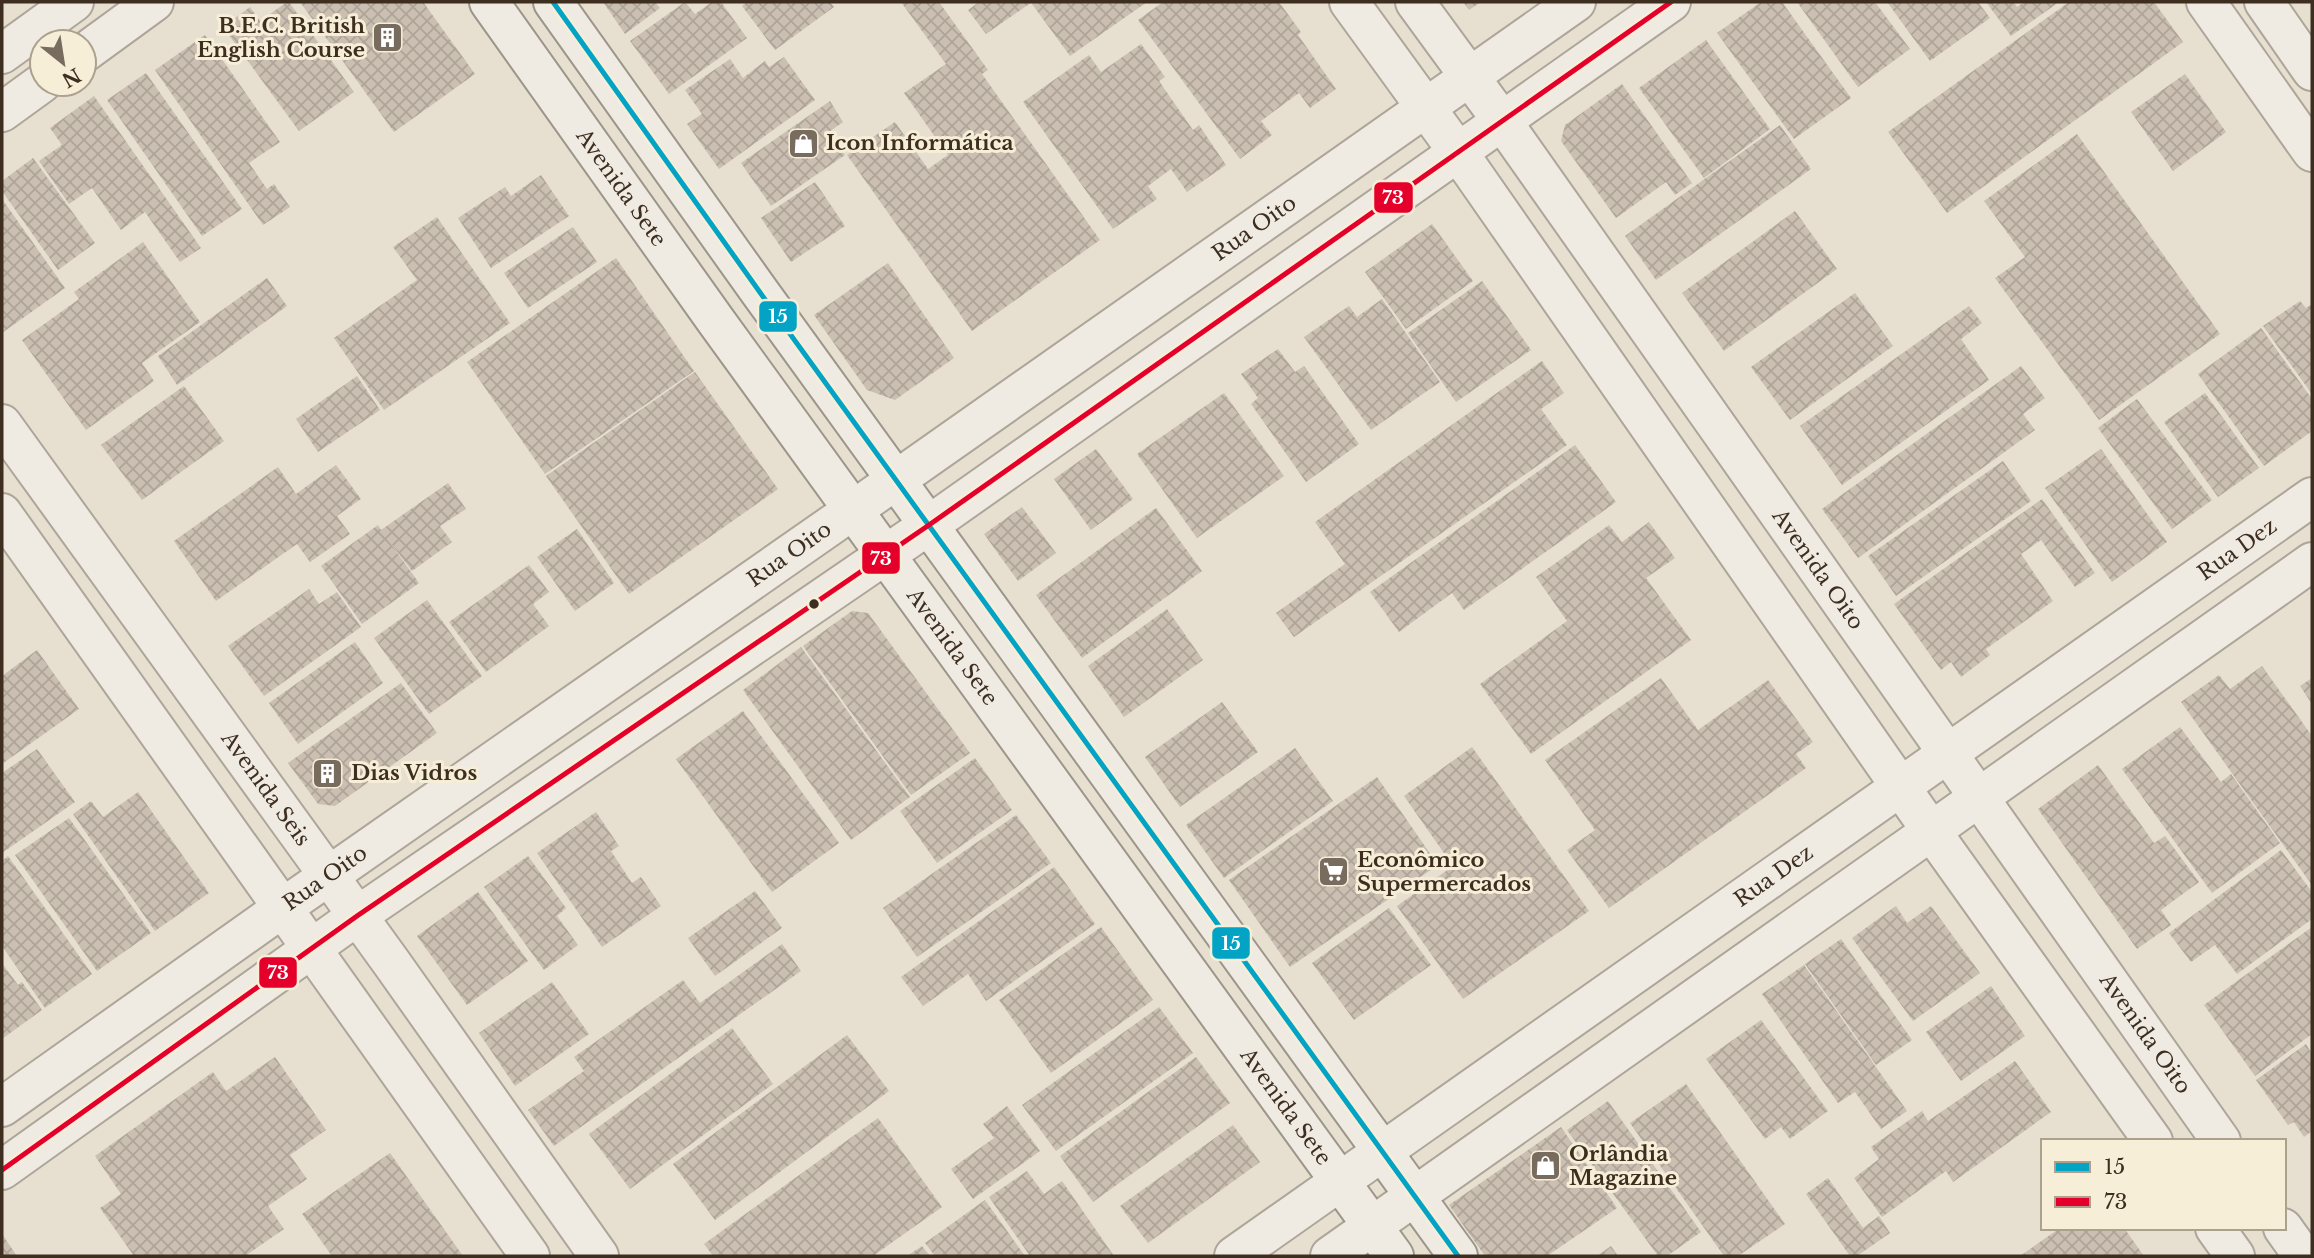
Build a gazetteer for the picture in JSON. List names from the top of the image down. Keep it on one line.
{"streets":{"street":["Avenida Sete","Rua Oito","Rua Dez","Avenida Oito","Avenida Seis"]},"crossings":[["Avenida Sete","Rua Oito"],["Avenida Sete","Rua Dez"],["Rua Oito","Avenida Oito"],["Rua Oito","Avenida Seis"],["Rua Dez","Avenida Oito"]],"places":{"building":["B.E.C. British English Course","Dias Vidros"],"shop":["Icon Informática","Orlândia Magazine"],"supermarket":["Econômico Supermercados"]},"lines":["transit line 15","transit line 73"],"legend":["15","73"],"north":"bottom right"}
